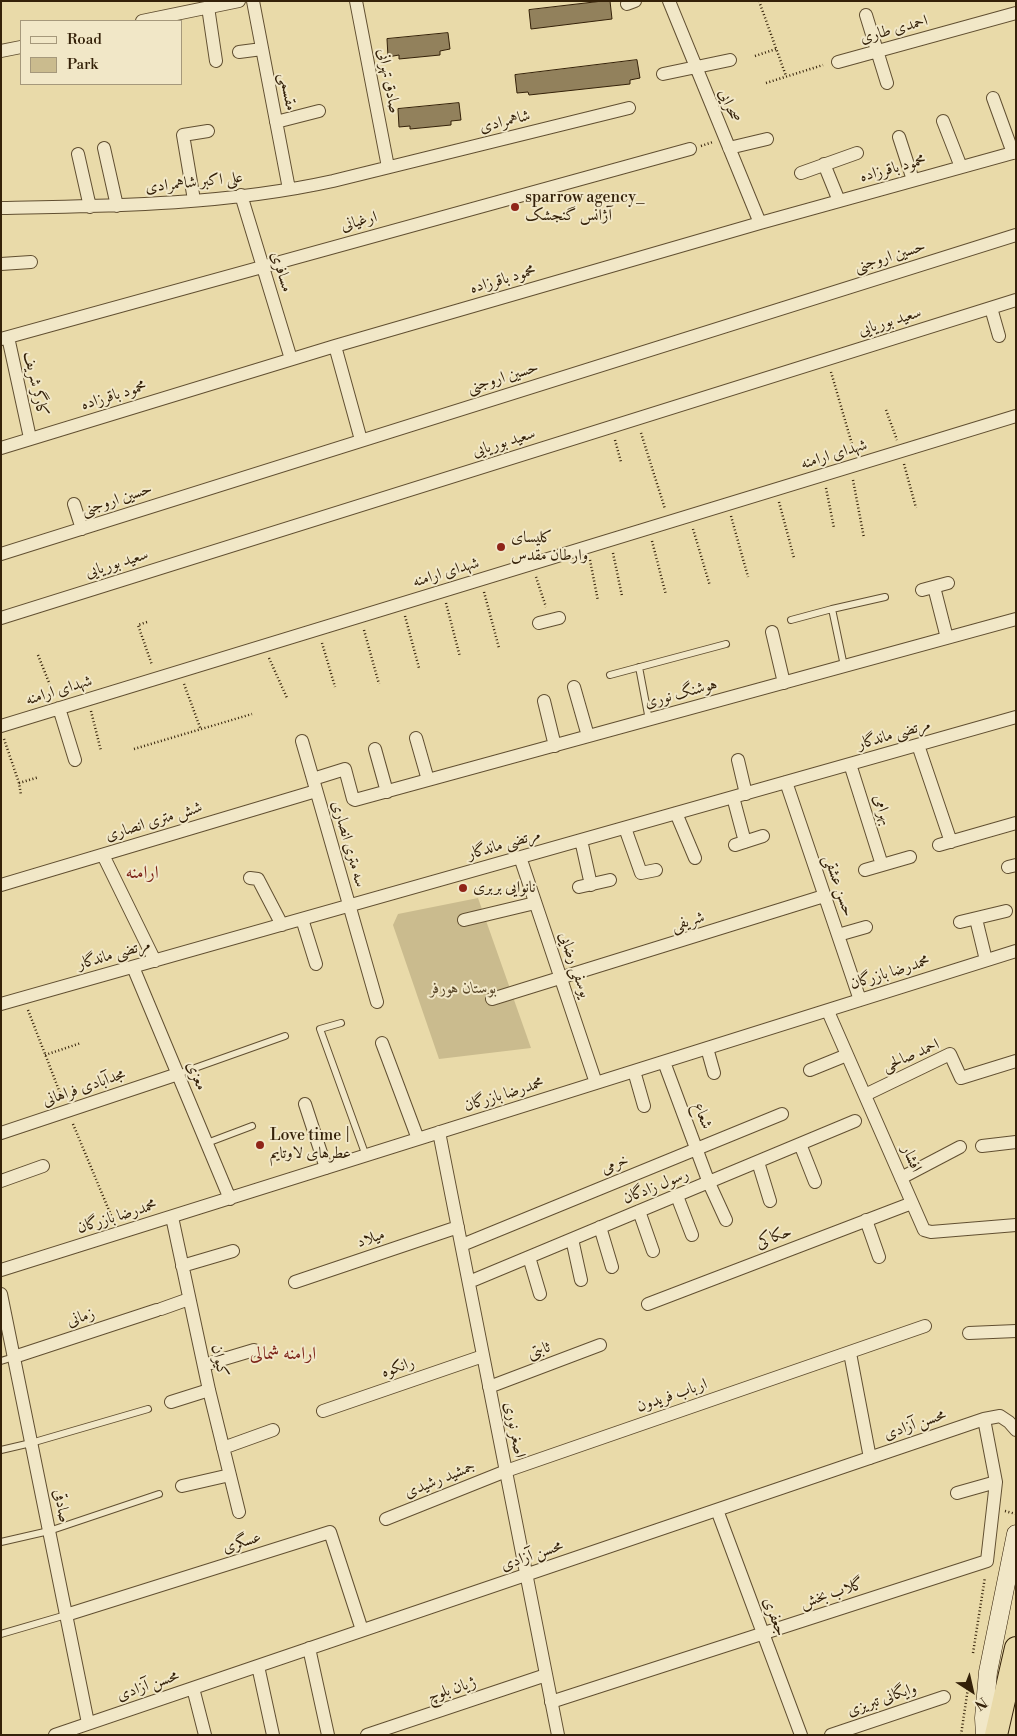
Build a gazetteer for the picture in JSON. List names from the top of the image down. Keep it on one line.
{"streets":{"street":["احمدی طاری","صادق تهرانی","مقسمی","صحرایی","شاهمرادی","محمود باقرزاده","علی اکبر شاهمرادی","ارغیانی","حسین اروجنی","مسافری","سعید بوریایی","کارگر شریف","شهدای ارامنه","هوشنگ نوری","مرتضی ماندگار","بهرامی","شش متری انصاری","سه متری انصاری","حسن عشقی","شریفی","یوسفی رضایی","محمدرضا بازرگان","احمد صالحی","معزی","مجدآبادی فراهانی","شعاع","افشار","خرمی","رسول زادگان","حکاکی","میلاد","زمانی","ثابتی","کیوان","رانکوه","ارباب فریدون","محسن آزادی","اصغر نوری","جمشید رشیدی","صادقی","عسگری","گلاب بخش","جعفری","ژیان بلوچ","وایگانی تبریزی"]},"crossings":[["صادق تهرانی","شاهمرادی"],["صادق تهرانی","علی اکبر شاهمرادی"],["مقسمی","علی اکبر شاهمرادی"],["صحرایی","محمود باقرزاده"],["شاهمرادی","علی اکبر شاهمرادی"],["محمود باقرزاده","مسافری"],["محمود باقرزاده","کارگر شریف"],["علی اکبر شاهمرادی","مسافری"],["ارغیانی","مسافری"],["ارغیانی","کارگر شریف"],["هوشنگ نوری","شش متری انصاری"],["مرتضی ماندگار","بهرامی"],["مرتضی ماندگار","سه متری انصاری"],["مرتضی ماندگار","حسن عشقی"],["مرتضی ماندگار","یوسفی رضایی"],["مرتضی ماندگار","معزی"],["شش متری انصاری","سه متری انصاری"],["حسن عشقی","شریفی"],["حسن عشقی","محمدرضا بازرگان"],["شریفی","یوسفی رضایی"],["یوسفی رضایی","محمدرضا بازرگان"],["محمدرضا بازرگان","معزی"],["محمدرضا بازرگان","شعاع"],["محمدرضا بازرگان","کیوان"],["محمدرضا بازرگان","اصغر نوری"],["احمد صالحی","افشار"],["معزی","مجدآبادی فراهانی"],["شعاع","خرمی"],["شعاع","رسول زادگان"],["افشار","حکاکی"],["خرمی","اصغر نوری"],["رسول زادگان","اصغر نوری"],["میلاد","اصغر نوری"],["زمانی","کیوان"],["زمانی","صادقی"],["ثابتی","اصغر نوری"],["رانکوه","اصغر نوری"],["ارباب فریدون","اصغر نوری"],["ارباب فریدون","جمشید رشیدی"],["محسن آزادی","اصغر نوری"],["محسن آزادی","صادقی"],["محسن آزادی","عسگری"],["محسن آزادی","جعفری"],["اصغر نوری","جمشید رشیدی"],["اصغر نوری","گلاب بخش"],["اصغر نوری","ژیان بلوچ"],["صادقی","عسگری"],["گلاب بخش","جعفری"]],"districts":["ارامنه","ارامنه شمالی"],"parks":["بوستان هورفر"],"places":["sparrow agency_ آژانس گنجشک","کلیسای وارطان مقدس","نانوایی بربری","Love time | عطرهای لاوتایم"],"legend":["Road","Park"],"north":"bottom right"}
